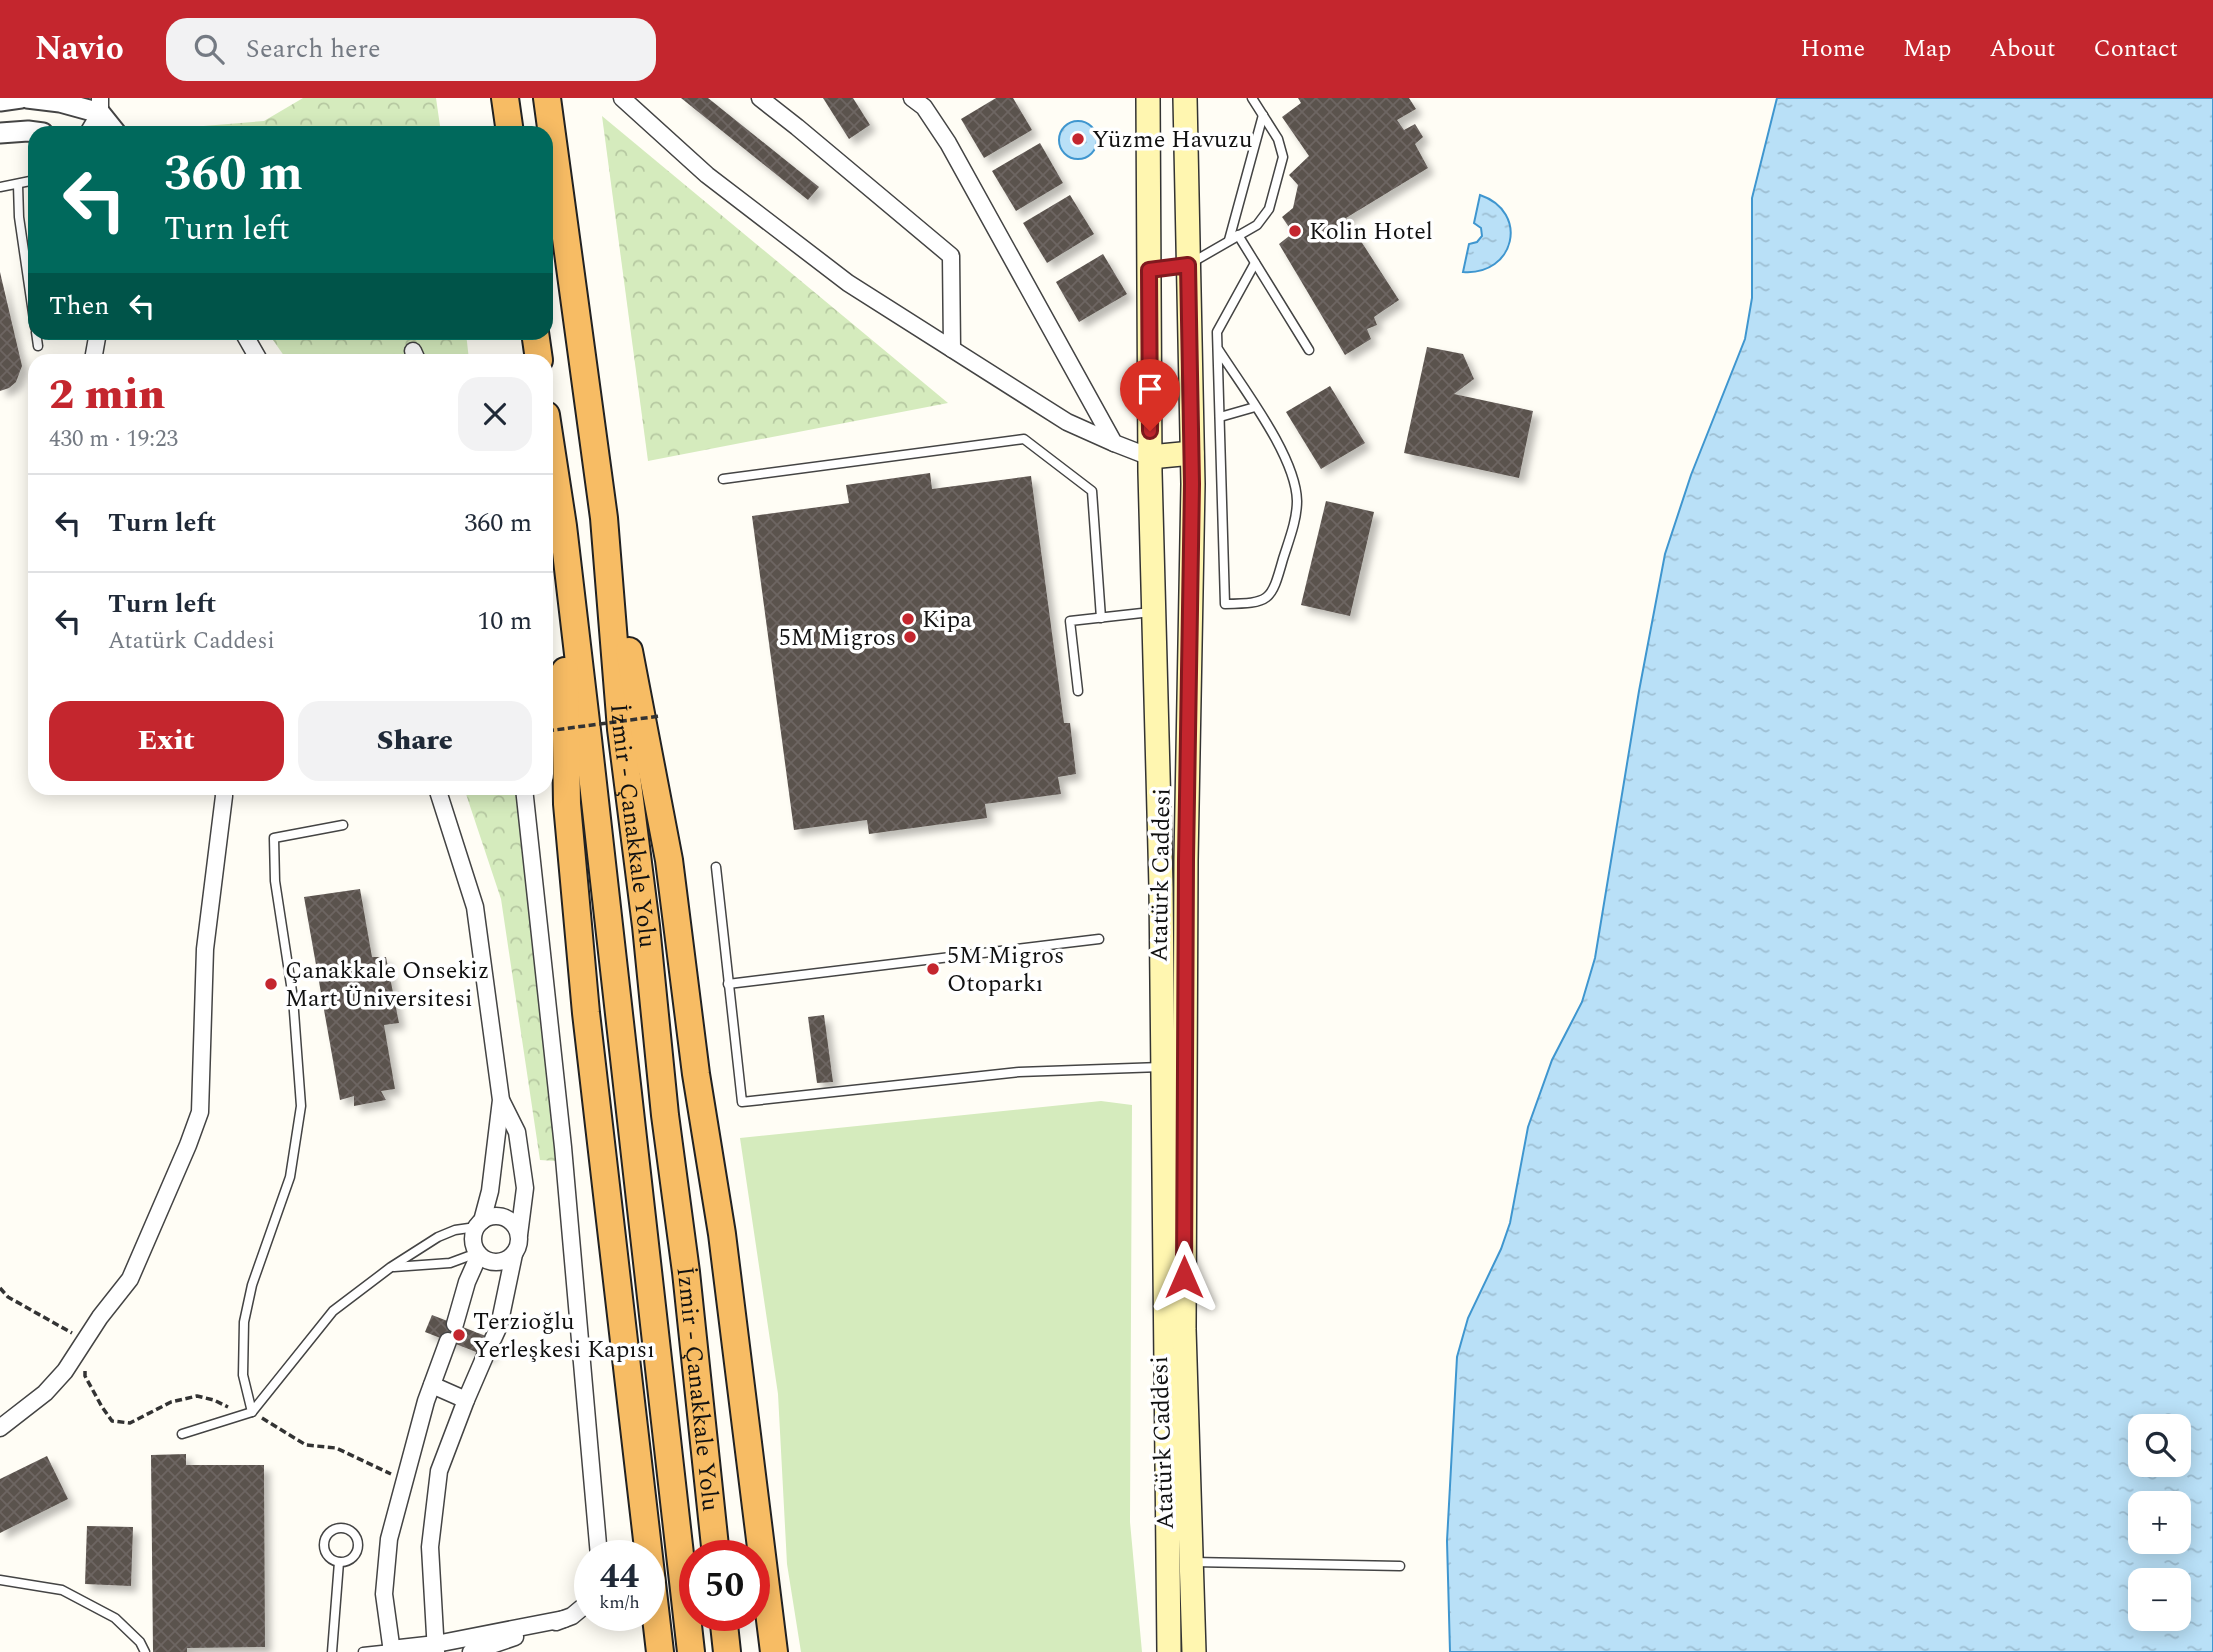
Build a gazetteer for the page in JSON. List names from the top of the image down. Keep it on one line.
{"streets":{"highway":["İzmir - Çanakkale Yolu"],"main road":["Atatürk Caddesi"]},"places":["Yüzme Havuzu","Kolin Hotel","Kipa","5M Migros","5M Migros Otoparkı","Çanakkale Onsekiz Mart Üniversitesi","Terzioğlu Yerleşkesi Kapısı"],"page":{"header":"Navio","search":"Search here","nav":["Home","Map","About","Contact"],"turn":["360 m","Turn left"],"then":"Then","heading":["2 min","430 m · 19:23"],"list":[{"name":"Turn left","value":"360 m"},{"name":"Turn left","note":"Atatürk Caddesi","value":"10 m"}],"buttons":["Exit","Share"],"map_buttons":["+","−"],"speed":"44 km/h","limit":"50"}}
